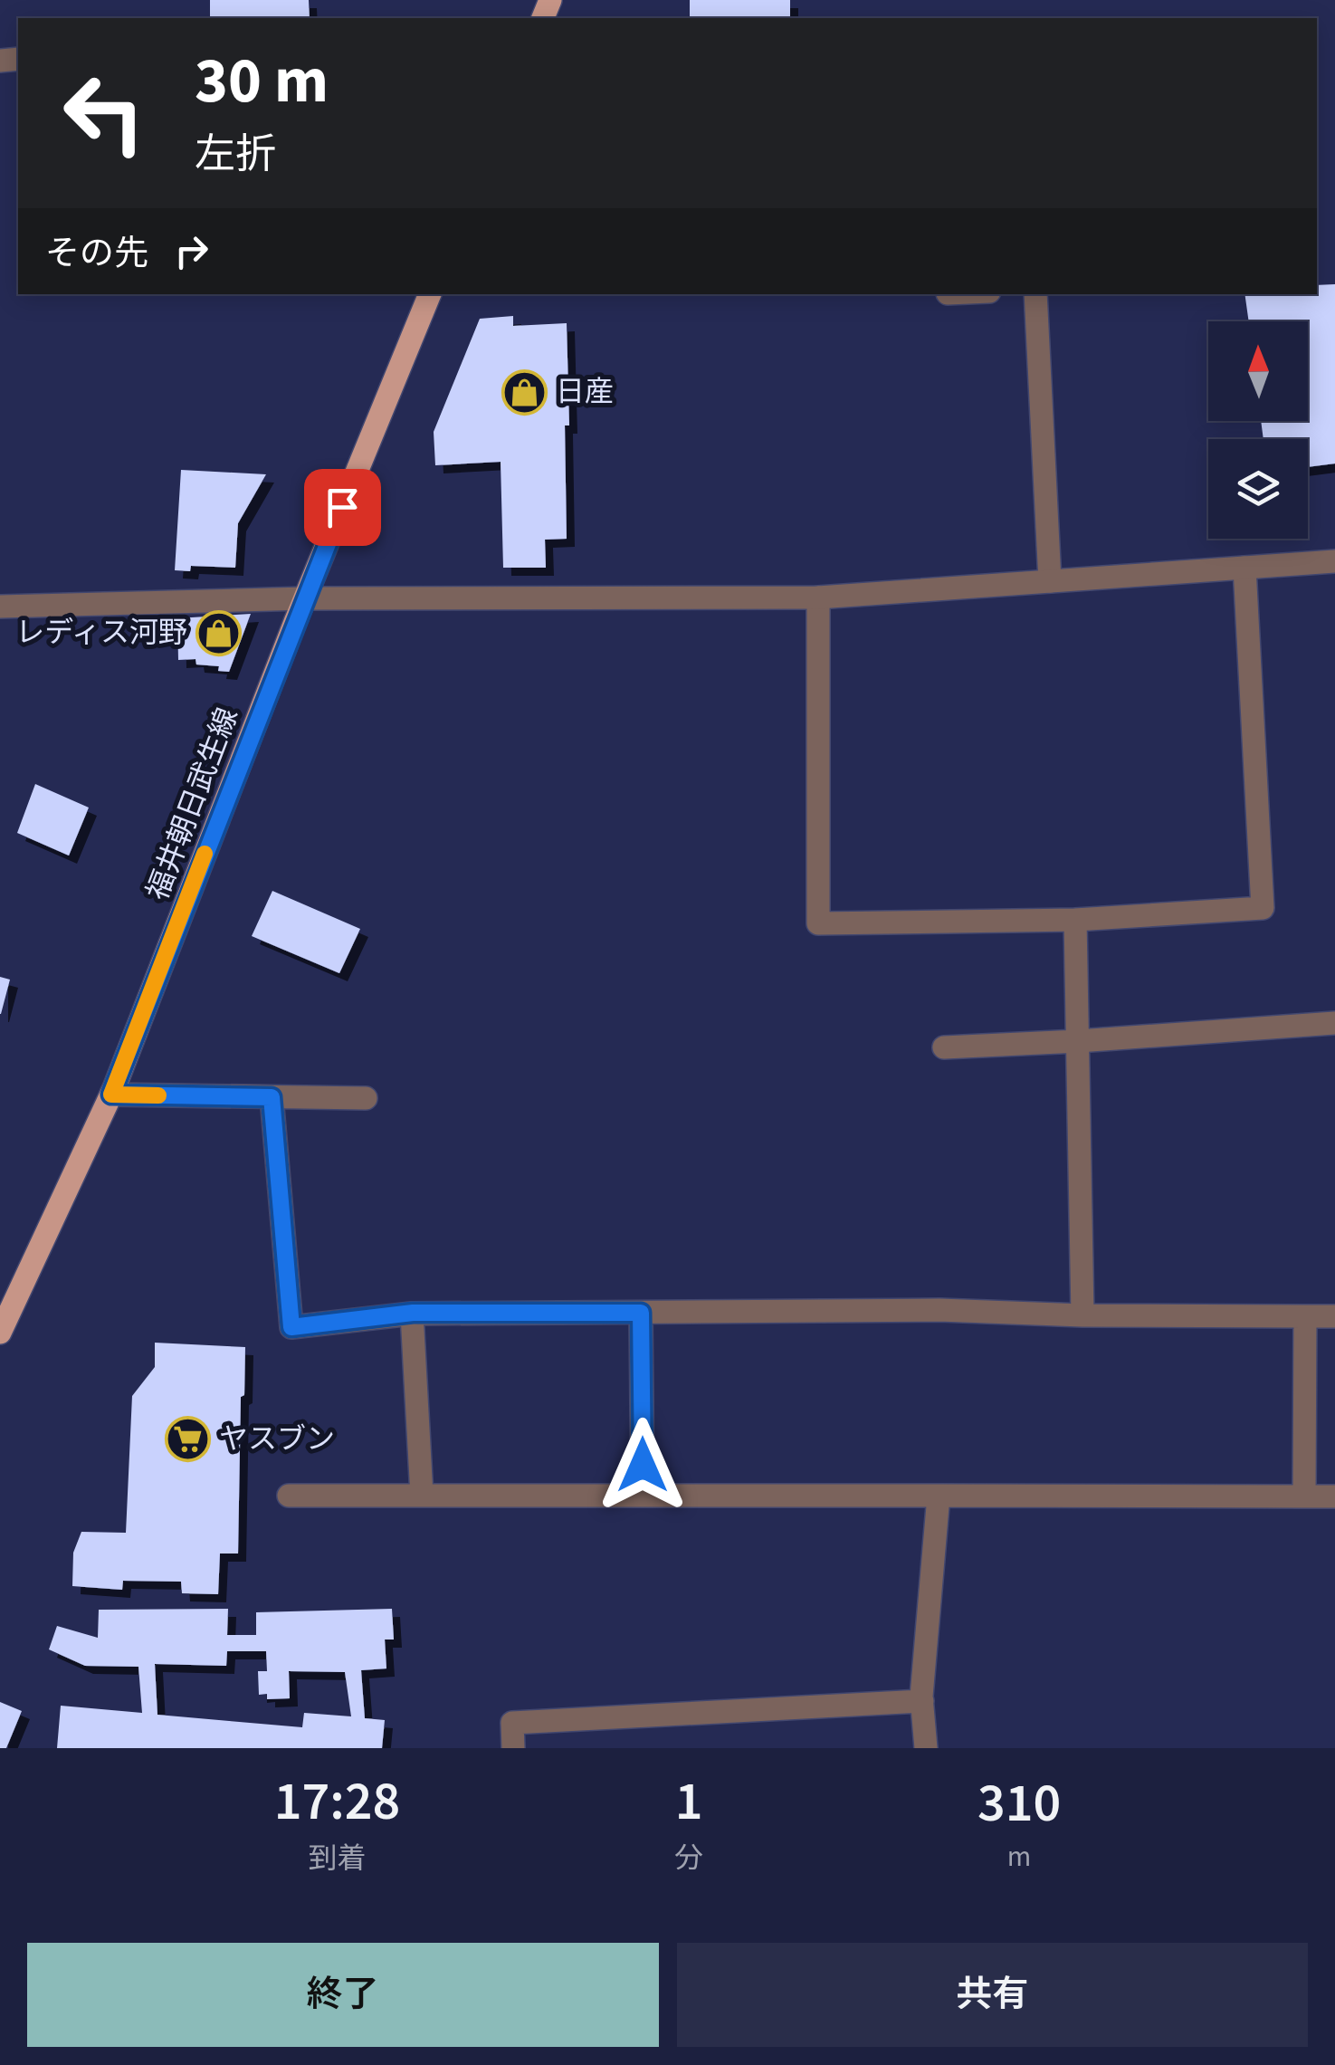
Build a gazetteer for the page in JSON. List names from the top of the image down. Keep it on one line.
{"streets":{"main road":["福井朝日武生線"]},"places":{"shop":["日産","レディス河野"],"supermarket":["ヤスブン"]},"north":"top","page":{"turn":["30 m","左折"],"then":"その先","eta":["17:28","到着","1","分","310","m"],"buttons":["終了","共有"]}}
